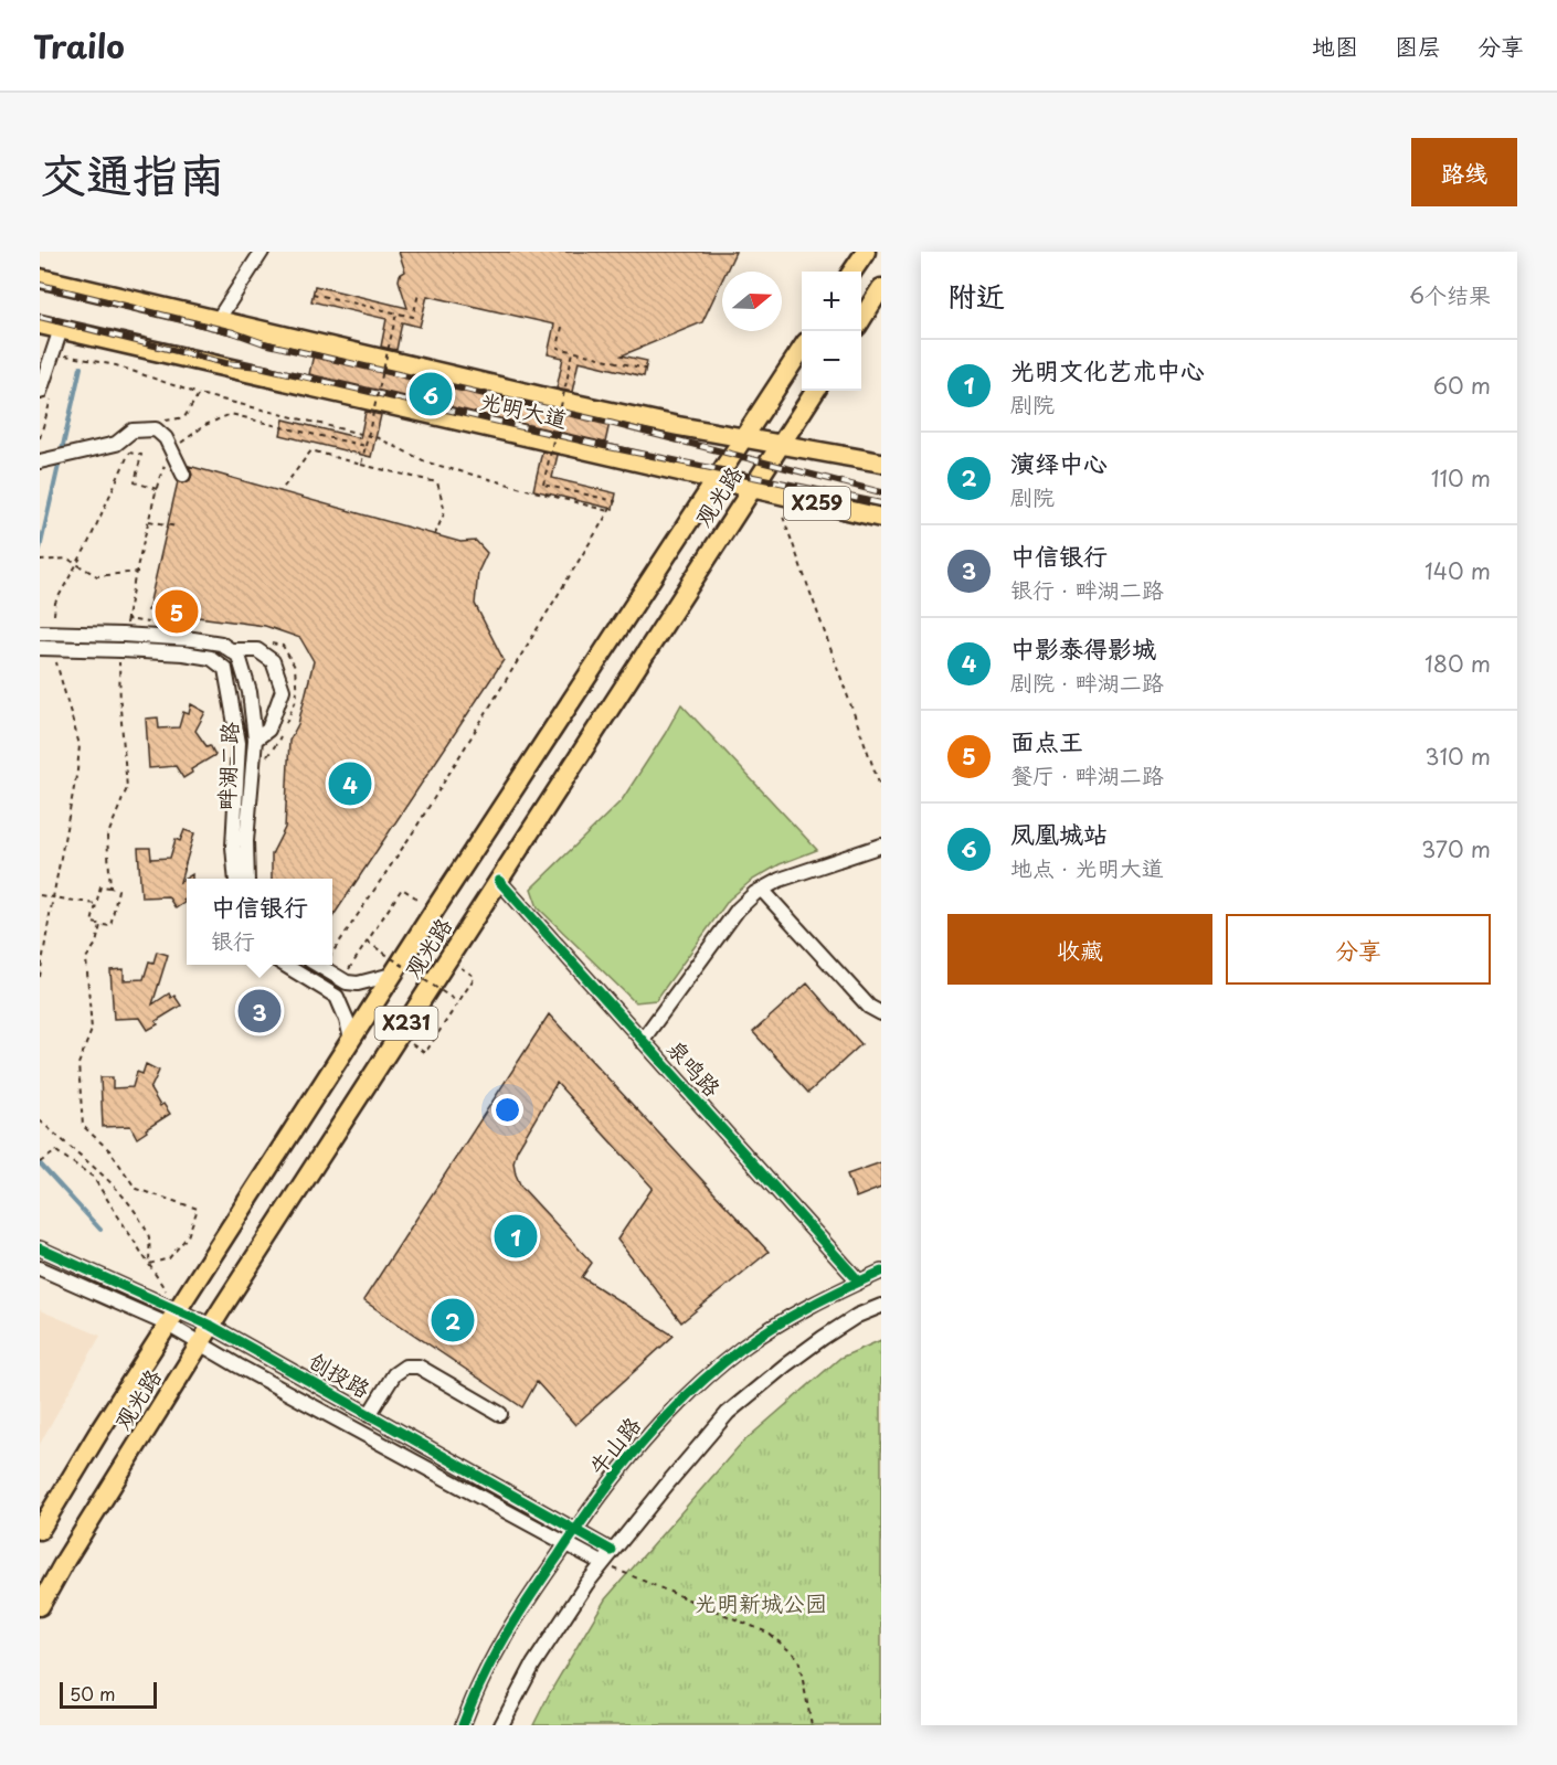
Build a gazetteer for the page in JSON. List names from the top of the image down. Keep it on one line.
{"streets":{"main road":["光明大道","观光路","X259","X231"],"street":["畔湖二路","泉鸣路","创投路","牛山路"]},"crossings":[["光明大道","观光路"],["光明大道","X231"],["观光路","X231"],["观光路","泉鸣路"],["观光路","创投路"],["泉鸣路","牛山路"],["创投路","牛山路"]],"parks":["光明新城公园"],"scale_bar":"50 m","north":"right","page":{"header":"Trailo","nav":["地图","图层","分享"],"title":"交通指南","buttons":["路线",["收藏","分享"]],"heading":["附近","6个结果"],"map_buttons":["+","−"],"list":[{"mark":"1","name":"光明文化艺术中心","note":"剧院","value":"60 m"},{"mark":"2","name":"演绎中心","note":"剧院","value":"110 m"},{"mark":"3","name":"中信银行","note":"银行 · 畔湖二路","value":"140 m"},{"mark":"4","name":"中影泰得影城","note":"剧院 · 畔湖二路","value":"180 m"},{"mark":"5","name":"面点王","note":"餐厅 · 畔湖二路","value":"310 m"},{"mark":"6","name":"凤凰城站","note":"地点 · 光明大道","value":"370 m"}],"pins":["6","5","4","3","1","2"],"popup":["中信银行","银行"],"scale":"50 m"}}
